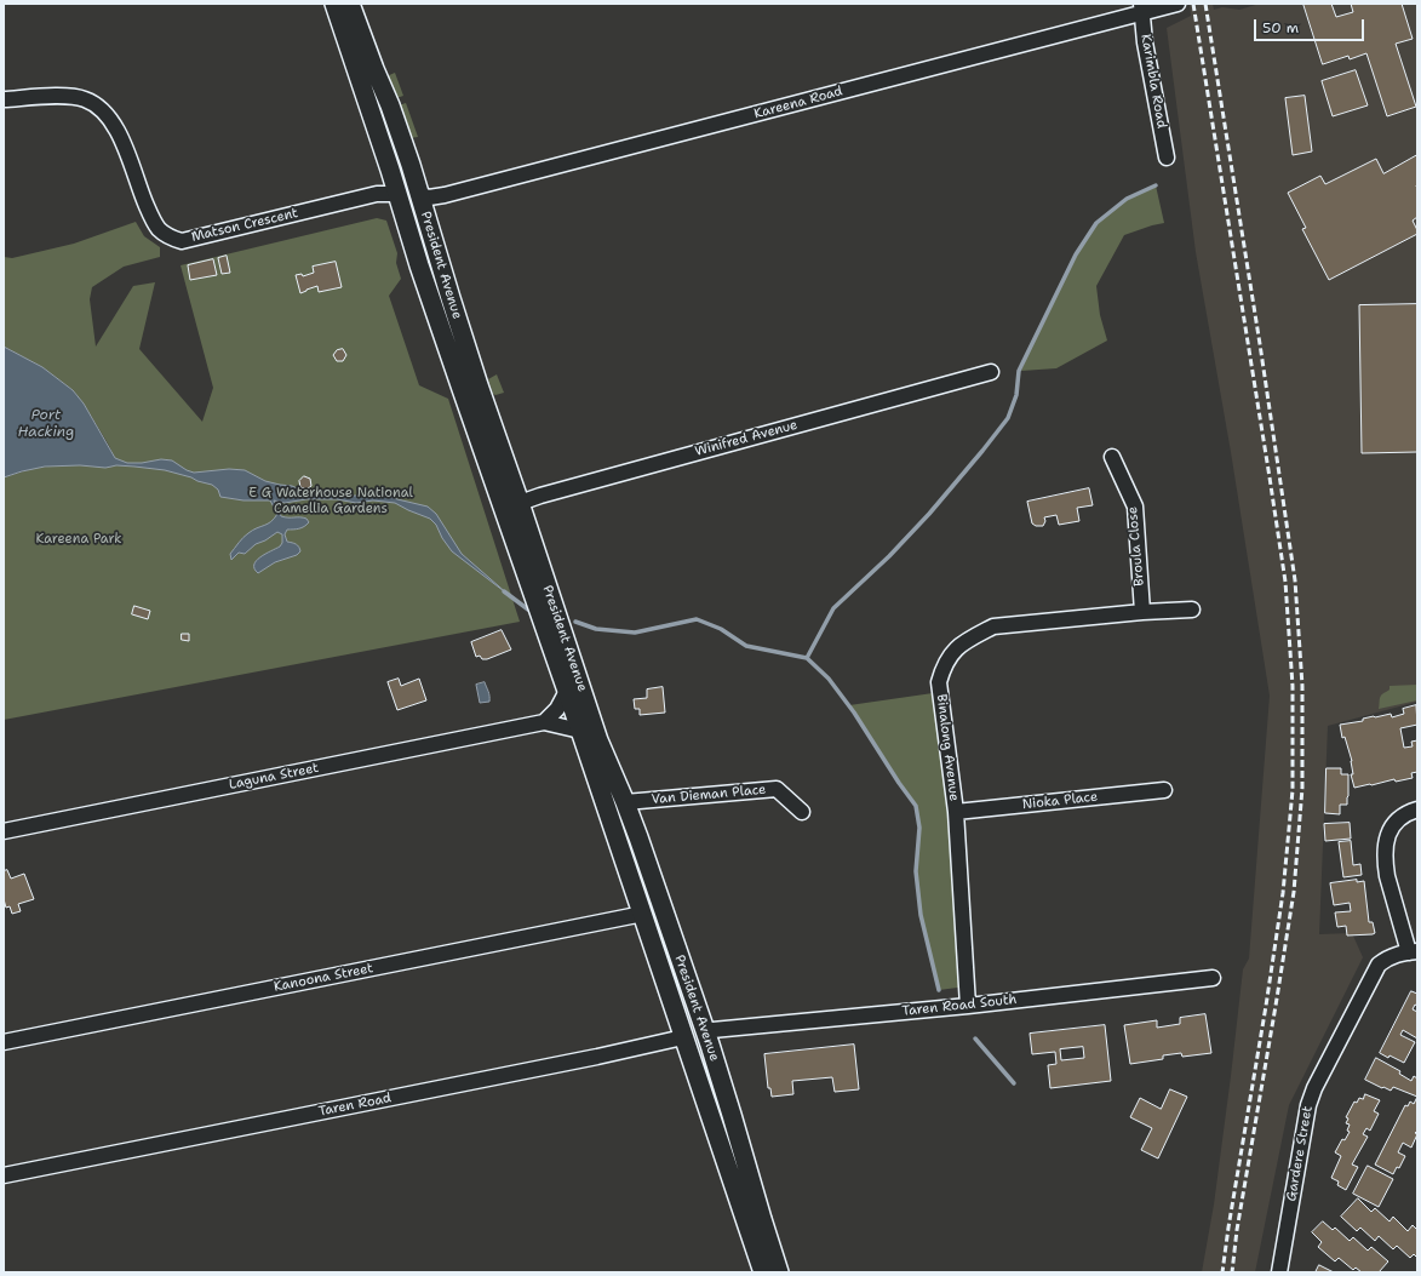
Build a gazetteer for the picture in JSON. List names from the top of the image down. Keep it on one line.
{"streets":{"main road":["Matson Crescent","President Avenue","Winifred Avenue","Van Dieman Place","Taren Road"],"street":["Karimbla Road","Kareena Road","Broula Close","Binalong Avenue","Laguna Street","Nioka Place","Kanoona Street","Taren Road South","Gardere Street"]},"crossings":[["Karimbla Road","Kareena Road"],["Kareena Road","Matson Crescent"],["Kareena Road","President Avenue"],["Matson Crescent","President Avenue"],["President Avenue","Winifred Avenue"],["President Avenue","Laguna Street"],["President Avenue","Van Dieman Place"],["President Avenue","Kanoona Street"],["President Avenue","Taren Road South"],["President Avenue","Taren Road"],["Broula Close","Binalong Avenue"],["Binalong Avenue","Nioka Place"],["Binalong Avenue","Taren Road South"],["Taren Road South","Taren Road"]],"water":["Port Hacking"],"parks":["E G Waterhouse National Camellia Gardens","Kareena Park"],"scale_bar":"50 m"}
